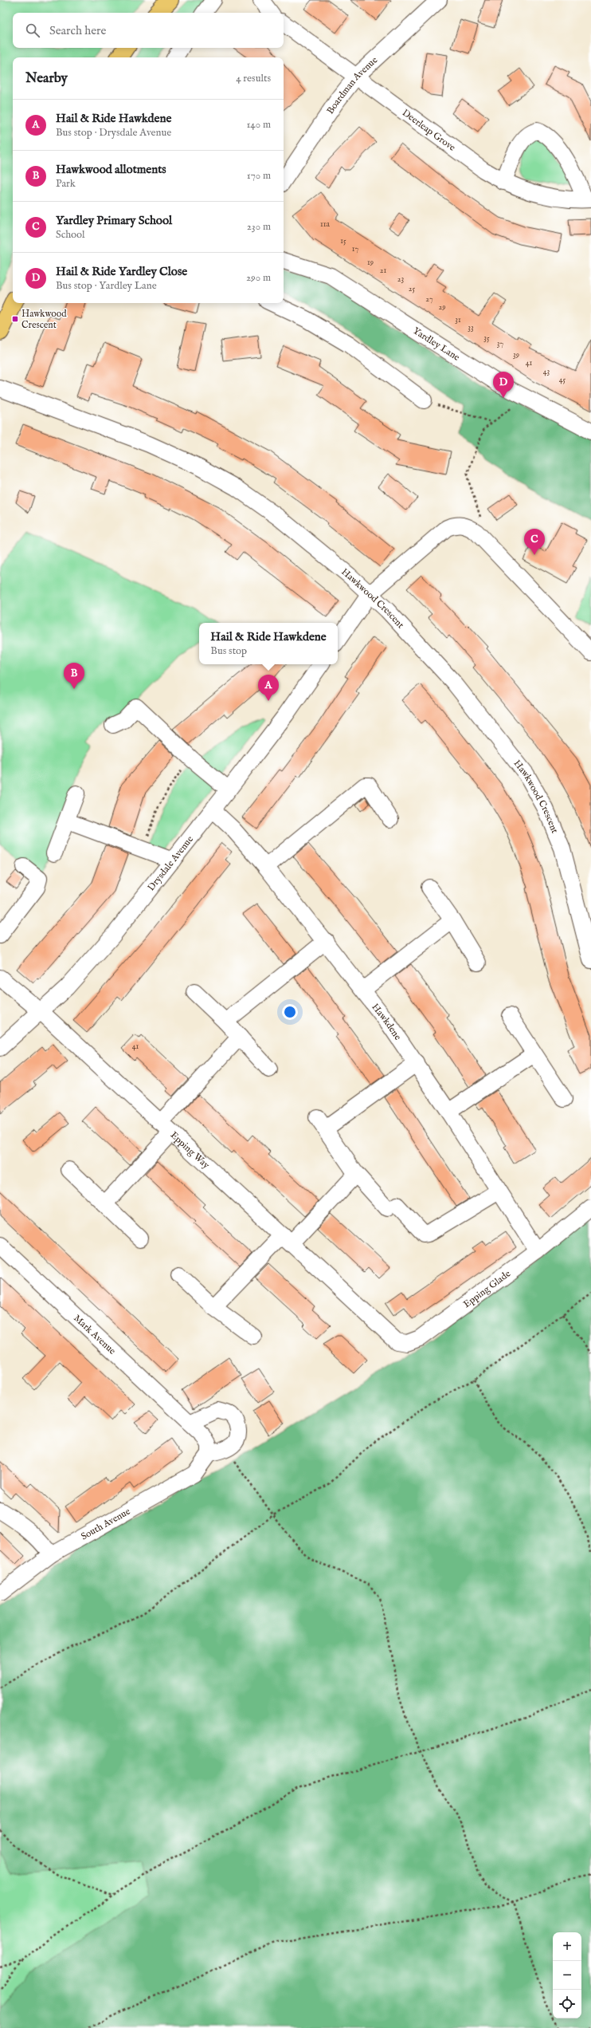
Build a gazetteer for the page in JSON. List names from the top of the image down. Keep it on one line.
{"streets":{"street":["Boardman Avenue","Deerleap Grove","Yardley Lane","Hawkwood Crescent","Drysdale Avenue","Hawkdene","Epping Way","Epping Glade","Mark Avenue","South Avenue"]},"crossings":[["Boardman Avenue","Deerleap Grove"],["Drysdale Avenue","Hawkdene"],["Drysdale Avenue","Epping Way"],["Hawkdene","Epping Glade"],["Epping Way","Epping Glade"],["Mark Avenue","South Avenue"]],"places":{"transit":["Hawkwood Crescent"]},"house_numbers":["11a","15","17","19","21","23","25","27","29","31","33","35","37","39","41","43","45","41"],"page":{"search":"Search here","heading":["Nearby","4 results"],"list":[{"mark":"A","name":"Hail & Ride Hawkdene","note":"Bus stop · Drysdale Avenue","value":"140 m"},{"mark":"B","name":"Hawkwood allotments","note":"Park","value":"170 m"},{"mark":"C","name":"Yardley Primary School","note":"School","value":"230 m"},{"mark":"D","name":"Hail & Ride Yardley Close","note":"Bus stop · Yardley Lane","value":"290 m"}],"pins":["D","C","B","A"],"popup":["Hail & Ride Hawkdene","Bus stop"],"map_buttons":["+","−"]}}
